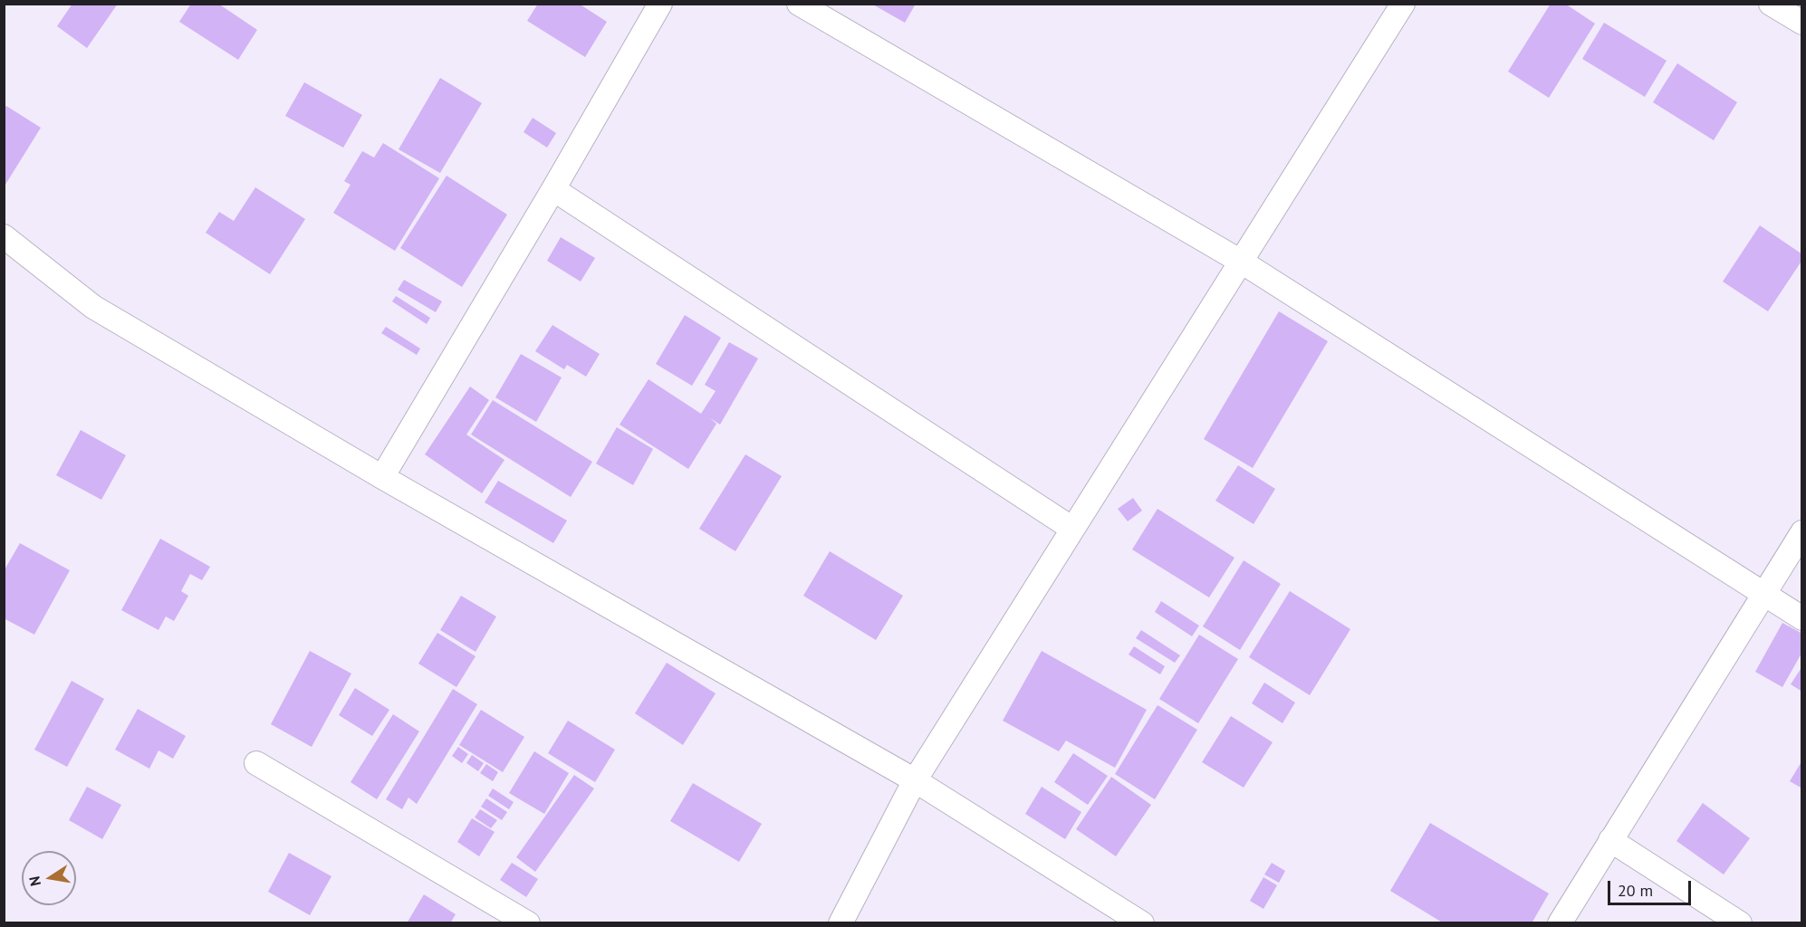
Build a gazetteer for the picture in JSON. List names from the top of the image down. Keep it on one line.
{"scale_bar":"20 m","north":"left"}
